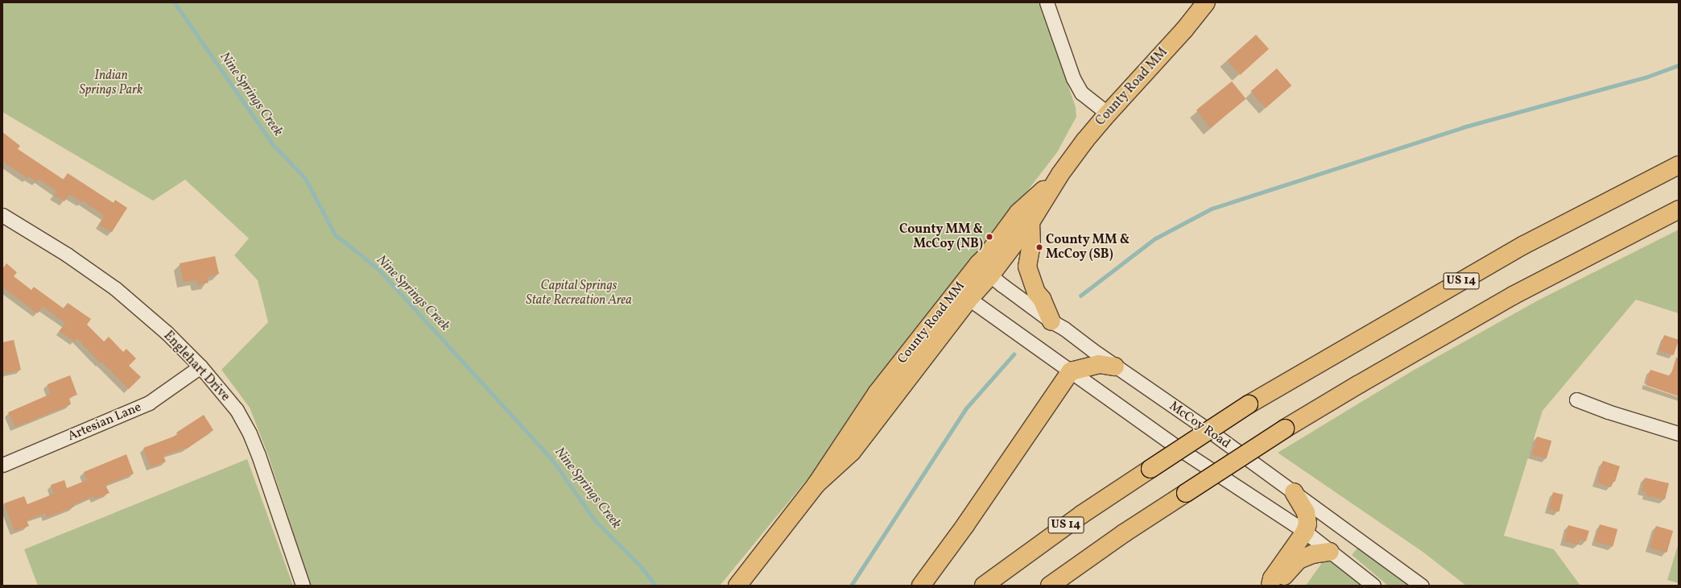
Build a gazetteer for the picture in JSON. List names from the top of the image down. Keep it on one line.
{"streets":{"main road":["County Road MM","US 14"],"street":["Englehart Drive","Artesian Lane","McCoy Road"]},"crossings":[["County Road MM","McCoy Road"],["Englehart Drive","Artesian Lane"]],"water":["Nine Springs Creek"],"parks":["Indian Springs Park","Capital Springs State Recreation Area"],"places":["County MM & McCoy (NB)","County MM & McCoy (SB)"]}
